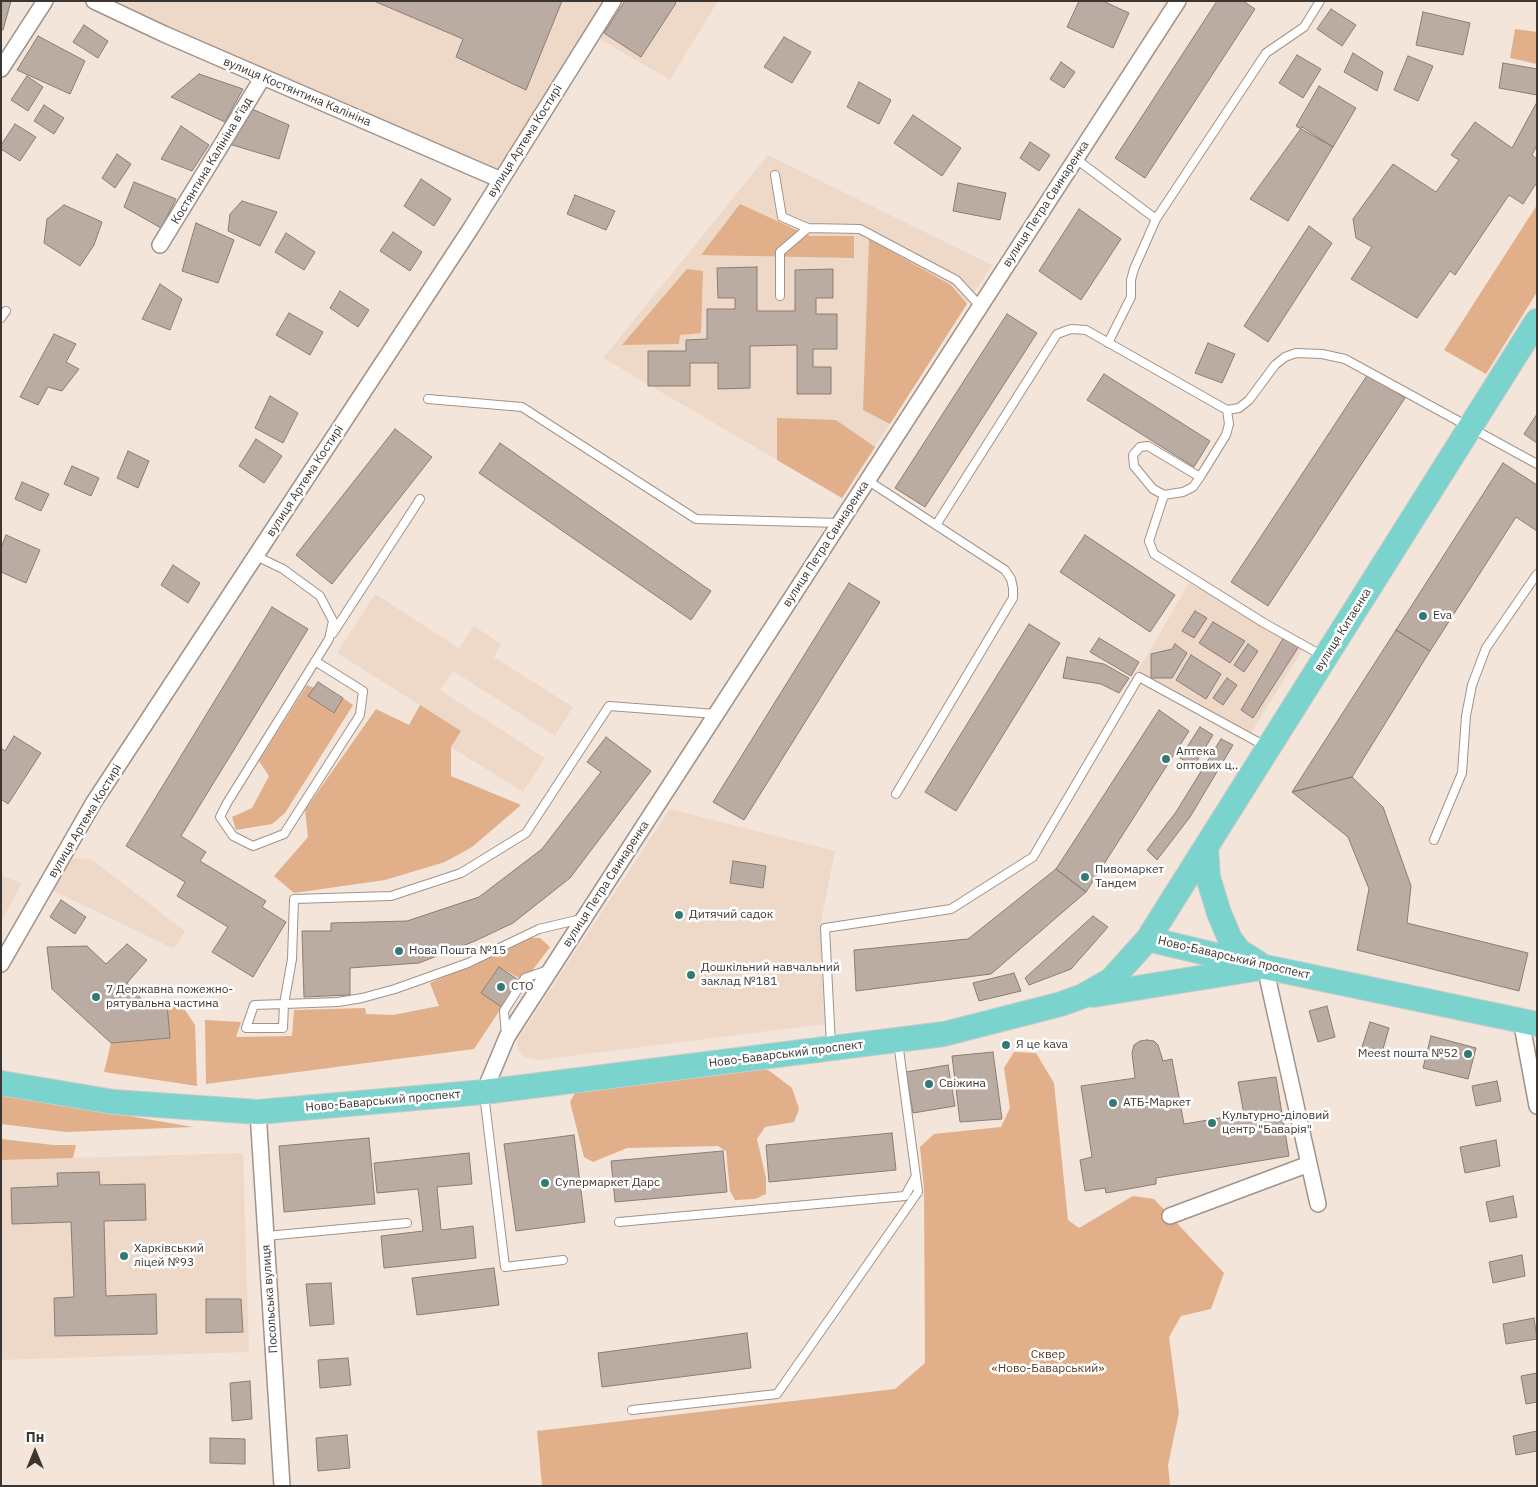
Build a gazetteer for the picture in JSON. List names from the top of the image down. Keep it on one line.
{"streets":{"main road":["вулиця Китаєнка","Ново-Баварський проспект"],"street":["вулиця Костянтина Калініна","вулиця Артема Костирі","Костянтина Калініна в’їзд","вулиця Петра Свинаренка","Посольська вулиця"]},"crossings":[["вулиця Костянтина Калініна","вулиця Артема Костирі"],["вулиця Костянтина Калініна","Костянтина Калініна в’їзд"],["вулиця Петра Свинаренка","Ново-Баварський проспект"],["вулиця Китаєнка","Ново-Баварський проспект"],["Ново-Баварський проспект","Посольська вулиця"]],"parks":["Сквер «Ново-Баварський»"],"places":["Eva","Аптека оптових ц‥","Пивомаркет Тандем","Дитячий садок","Нова Пошта №15","Дошкільний навчальний заклад №181","СТО","7 Державна пожежно- рятувальна частина","Я це kava","Meest пошта №52","Свіжина","АТБ-Маркет","Культурно-діловий центр \"Баварія\"","Супермаркет Дарс","Харківський ліцей №93"],"north":"top"}
